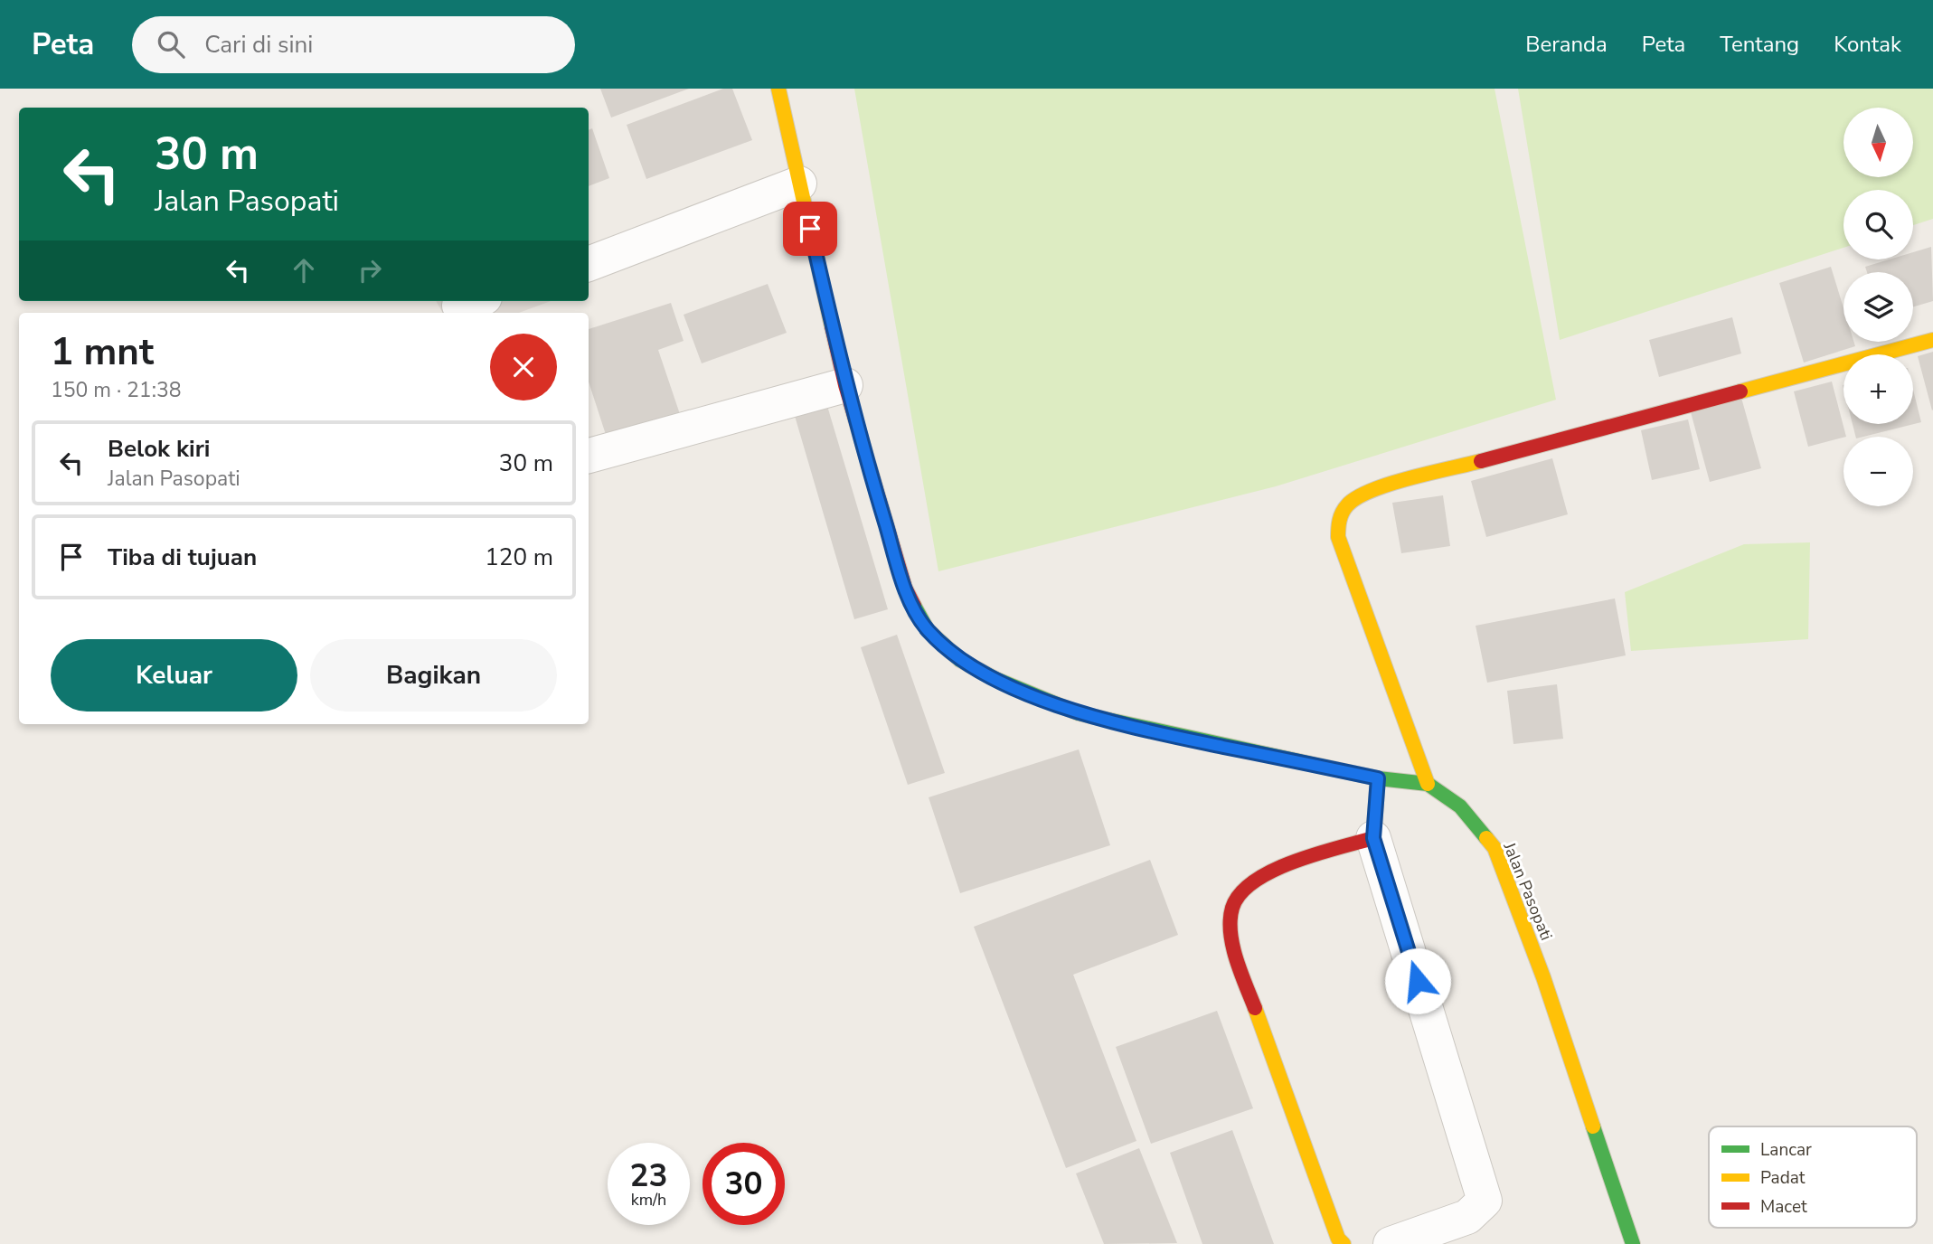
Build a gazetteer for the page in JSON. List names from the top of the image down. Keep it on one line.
{"streets":{"street":["Jalan Pasopati"]},"legend":["Lancar","Padat","Macet"],"north":"bottom","page":{"header":"Peta","search":"Cari di sini","nav":["Beranda","Peta","Tentang","Kontak"],"map_buttons":["+","−"],"turn":["30 m","Jalan Pasopati"],"heading":["1 mnt","150 m · 21:38"],"list":[{"name":"Belok kiri","note":"Jalan Pasopati","value":"30 m"},{"name":"Tiba di tujuan","value":"120 m"}],"buttons":["Keluar","Bagikan"],"speed":"23 km/h","limit":"30"}}
